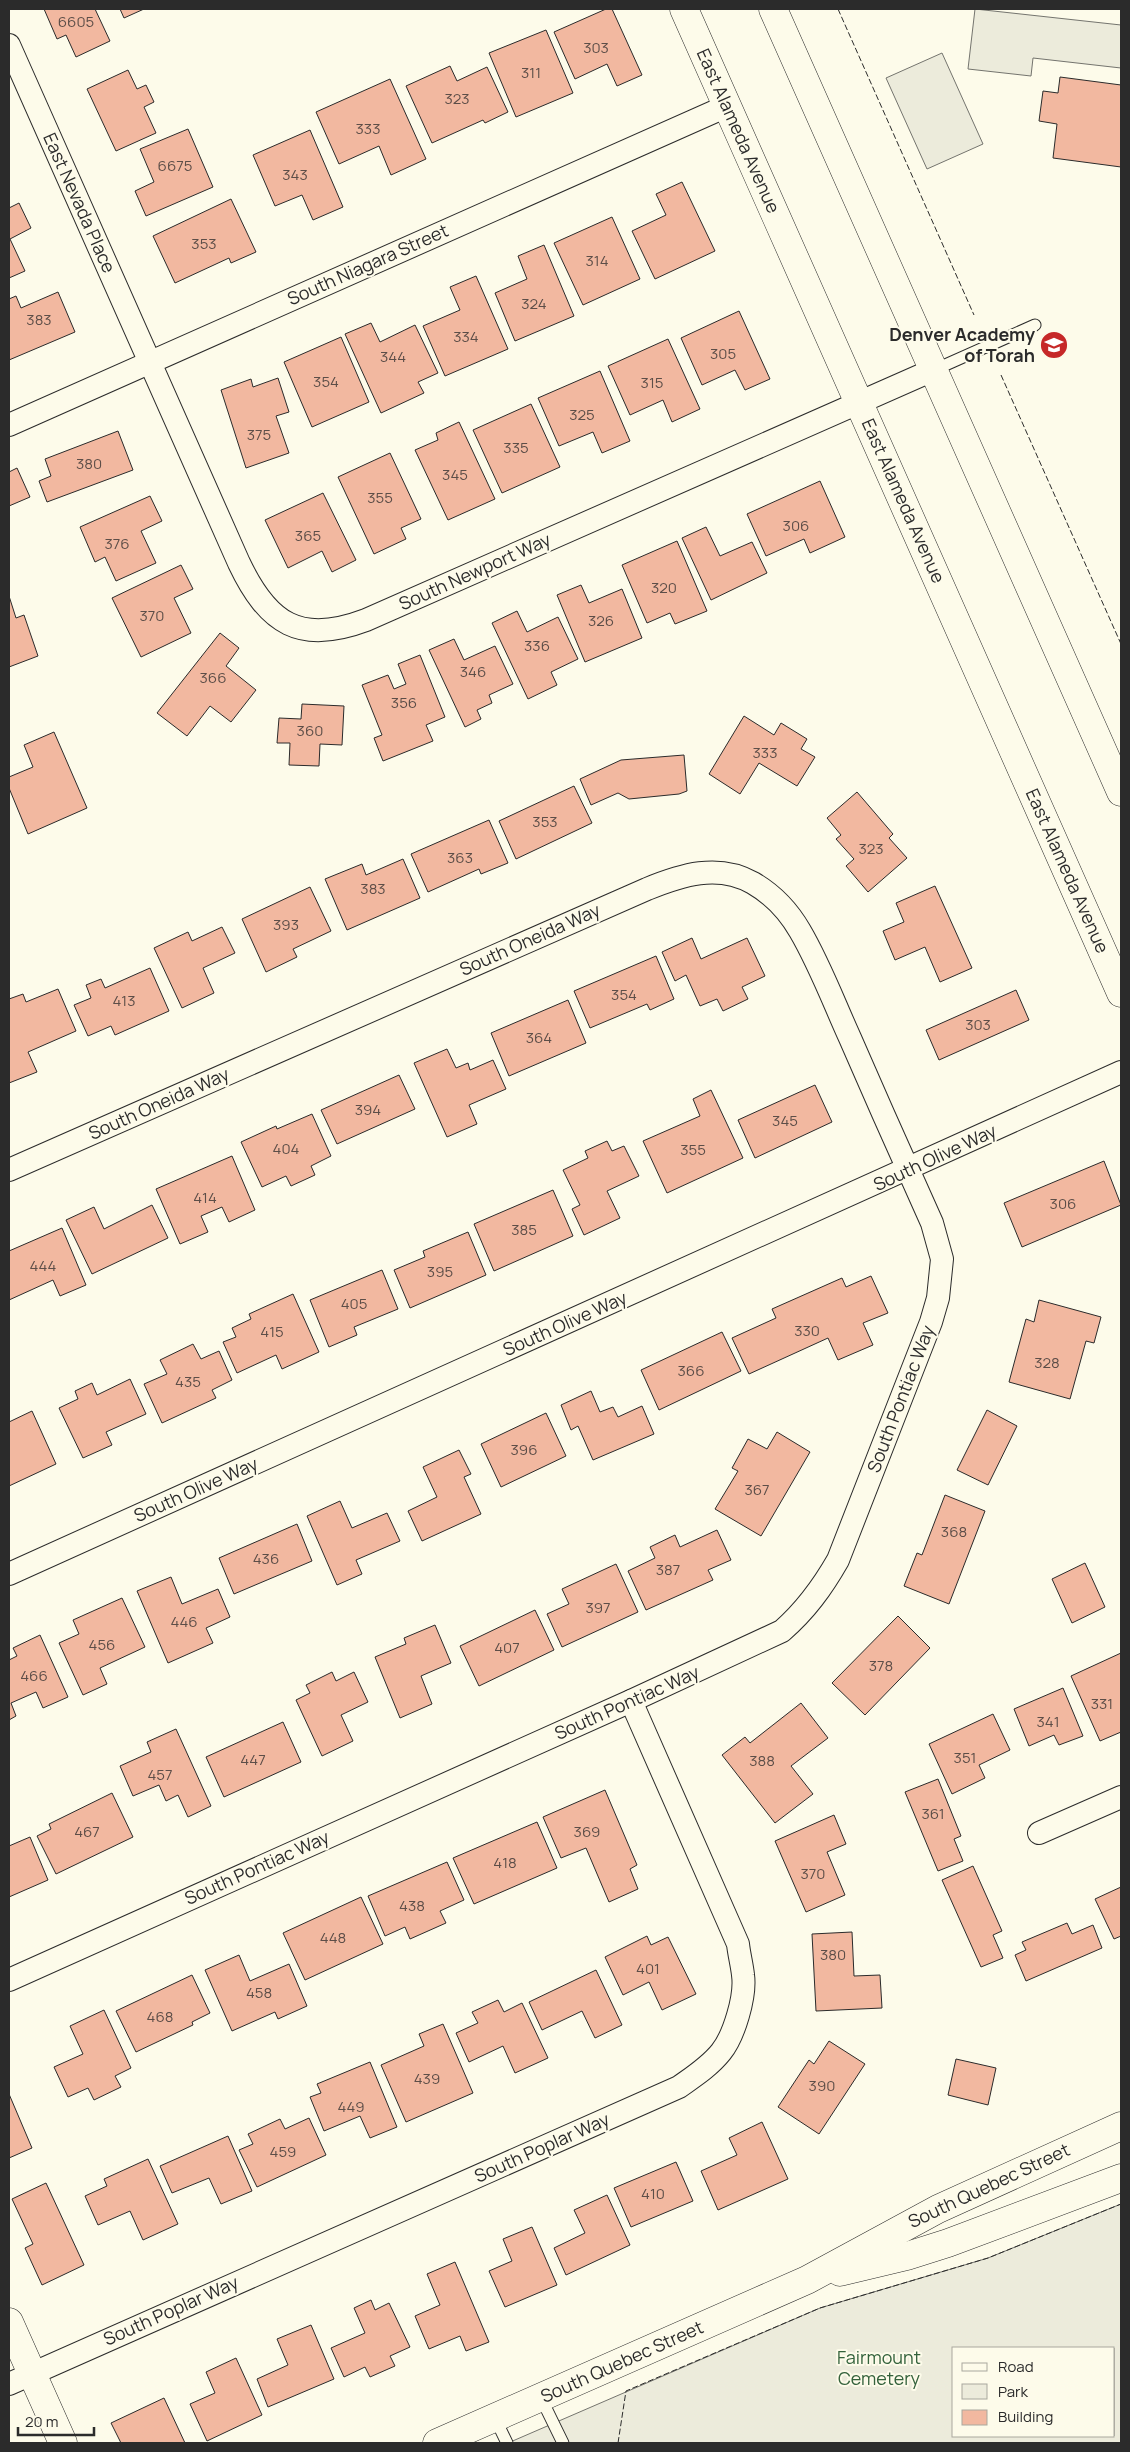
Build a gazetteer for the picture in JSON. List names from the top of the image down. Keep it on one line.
{"streets":{"main road":["East Alameda Avenue","South Quebec Street"],"street":["East Nevada Place","South Niagara Street","South Newport Way","South Oneida Way","South Olive Way","South Pontiac Way","South Poplar Way"]},"crossings":[["East Alameda Avenue","South Niagara Street"],["East Alameda Avenue","South Newport Way"],["East Nevada Place","South Niagara Street"],["East Nevada Place","South Newport Way"],["South Niagara Street","South Newport Way"],["South Oneida Way","South Olive Way"],["South Oneida Way","South Pontiac Way"],["South Olive Way","South Pontiac Way"],["South Pontiac Way","South Poplar Way"]],"parks":["Fairmount Cemetery"],"places":{"school or university":["Denver Academy of Torah"]},"house_numbers":["6605","303","311","323","333","6675","343","353","314","324","383","334","305","344","354","315","325","375","335","380","345","355","306","365","376","320","370","326","336","346","366","356","360","333","353","323","363","383","393","354","413","303","364","394","345","404","355","414","306","385","444","395","405","330","415","328","366","435","396","367","368","436","387","397","446","456","407","378","466","331","341","351","447","388","457","361","467","369","418","370","438","448","380","401","458","468","439","390","449","459","410"],"legend":["Road","Park","Building"],"scale_bar":"20 m"}
